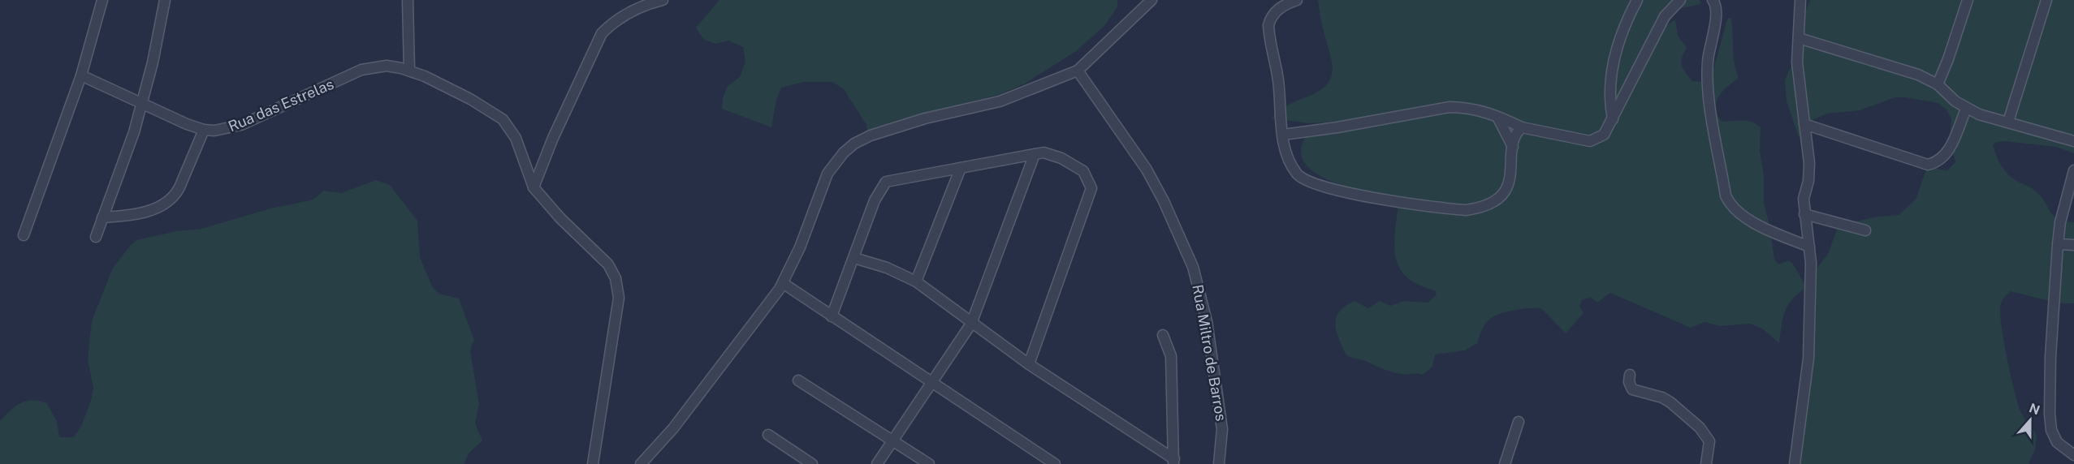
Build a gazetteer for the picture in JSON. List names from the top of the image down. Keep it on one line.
{"streets":{"street":["Rua das Estrelas","Rua Miltro de Barros"]},"north":"top"}
